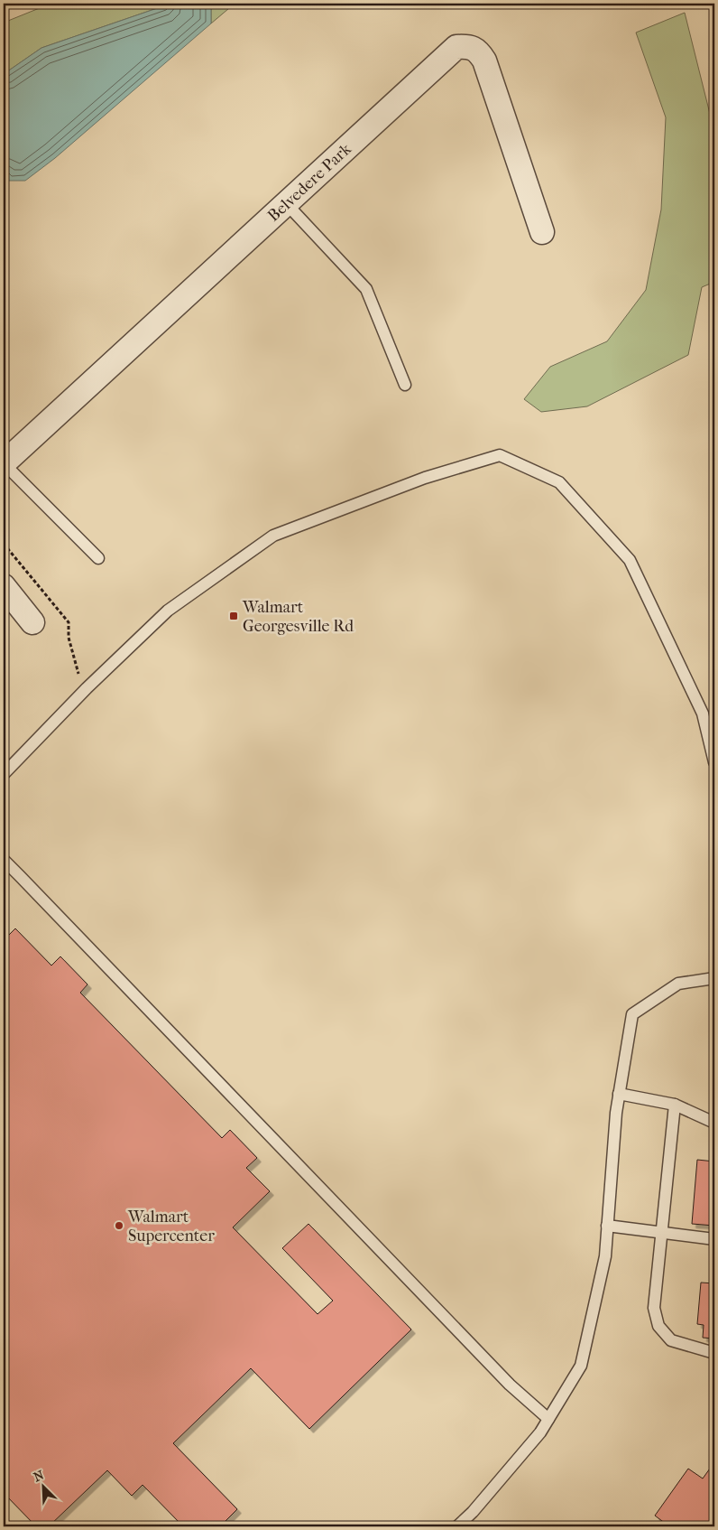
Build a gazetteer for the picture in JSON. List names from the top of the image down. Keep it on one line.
{"streets":{"street":["Belvedere Park"]},"places":{"transit":["Walmart Georgesville Rd"],"other":["Walmart Supercenter"]},"north":"top left"}
